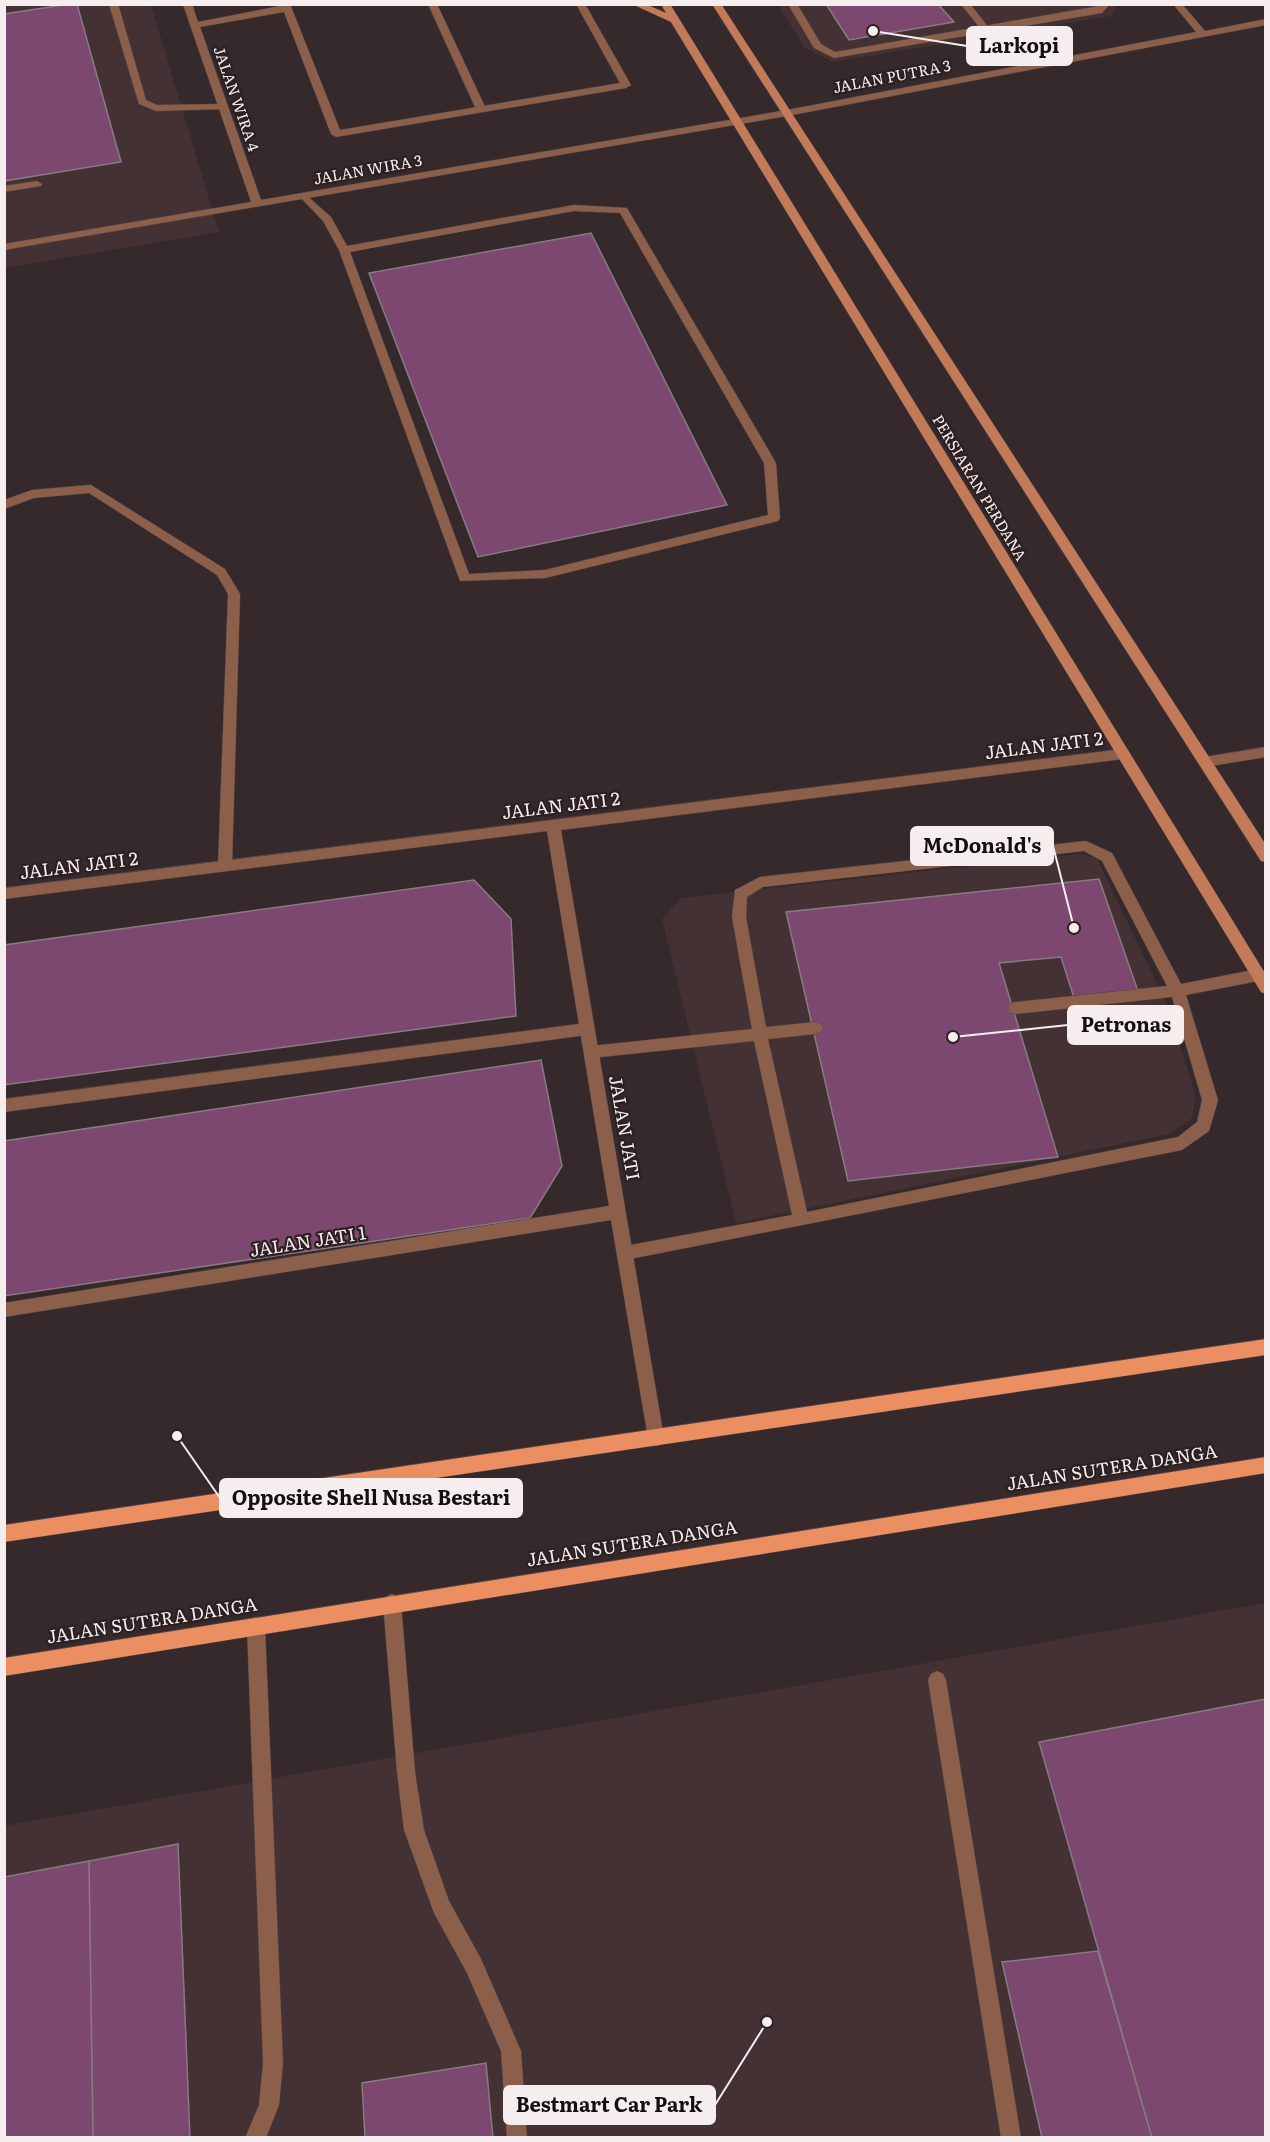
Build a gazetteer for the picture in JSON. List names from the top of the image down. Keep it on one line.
{"streets":{"main road":["PERSIARAN PERDANA","JALAN SUTERA DANGA"],"street":["JALAN PUTRA 3","JALAN WIRA 4","JALAN WIRA 3","JALAN JATI 2","JALAN JATI","JALAN JATI 1"]},"crossings":[["JALAN PUTRA 3","JALAN WIRA 3"],["JALAN PUTRA 3","PERSIARAN PERDANA"],["JALAN WIRA 4","JALAN WIRA 3"],["JALAN WIRA 3","PERSIARAN PERDANA"],["PERSIARAN PERDANA","JALAN JATI 2"],["JALAN JATI 2","JALAN JATI"],["JALAN JATI","JALAN JATI 1"]],"places":["Larkopi","McDonald's","Petronas","Opposite Shell Nusa Bestari","Bestmart Car Park"]}
